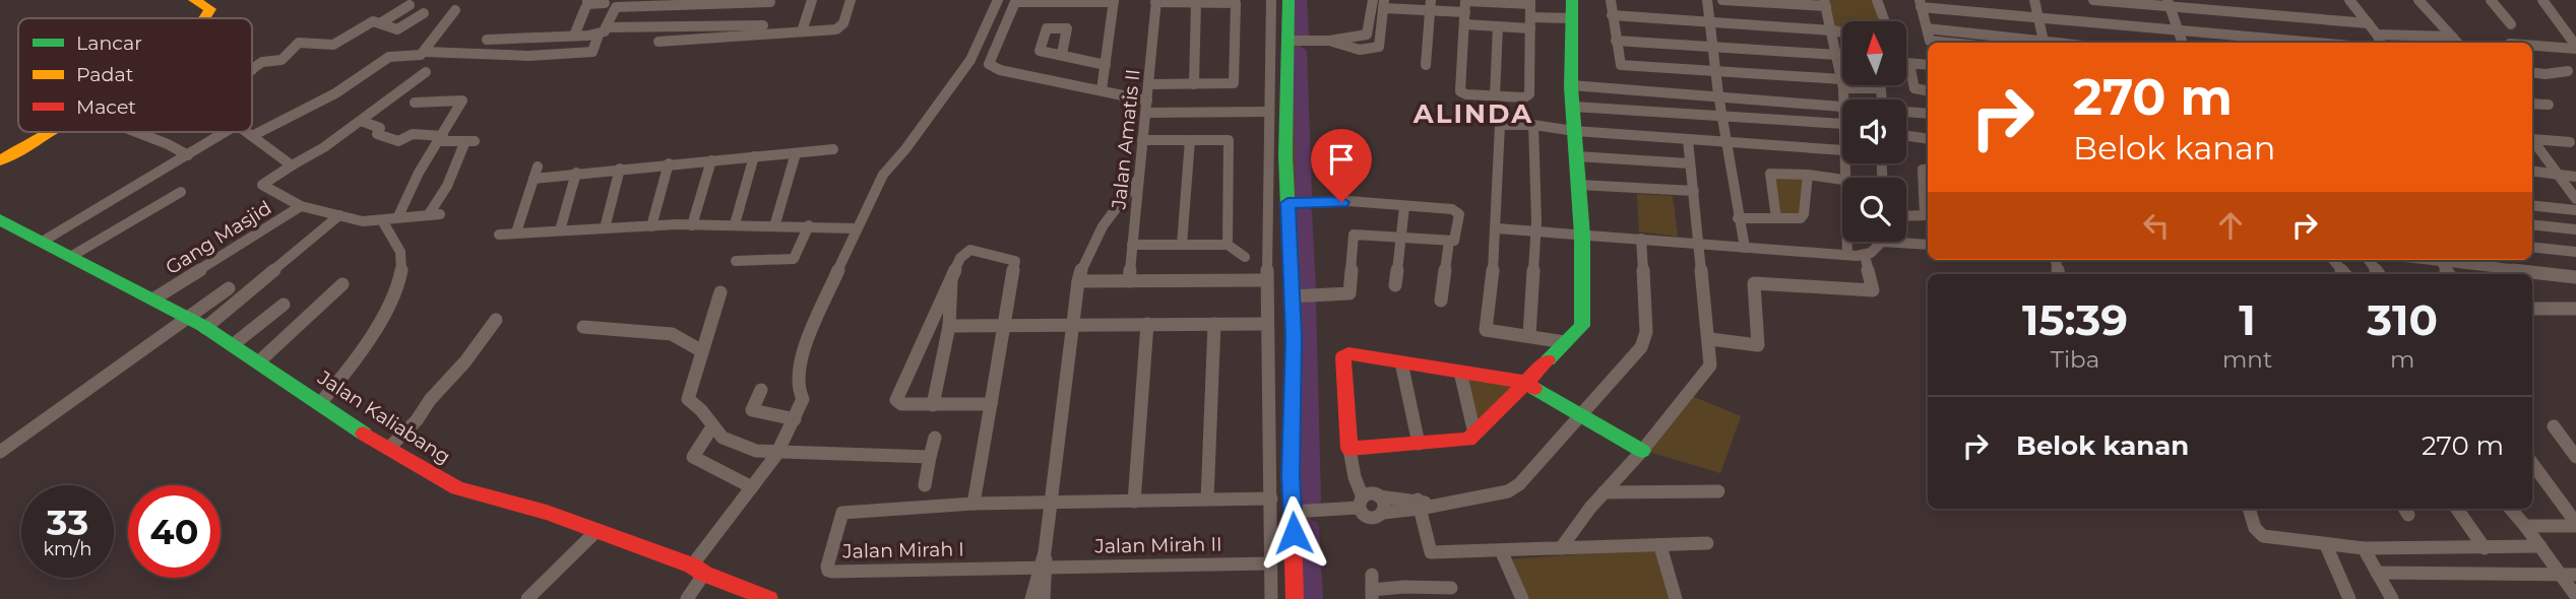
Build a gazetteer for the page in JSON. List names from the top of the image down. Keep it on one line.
{"streets":{"street":["Jalan Amatis II","Gang Masjid","Jalan Kaliabang","Jalan Mirah II","Jalan Mirah I"]},"crossings":[["Gang Masjid","Jalan Kaliabang"],["Jalan Mirah II","Jalan Mirah I"]],"districts":["ALINDA"],"legend":["Lancar","Padat","Macet"],"north":"top","page":{"turn":["270 m","Belok kanan"],"eta":["15:39","Tiba","1","mnt","310","m"],"list":[{"name":"Belok kanan","value":"270 m"}],"speed":"33 km/h","limit":"40"}}
